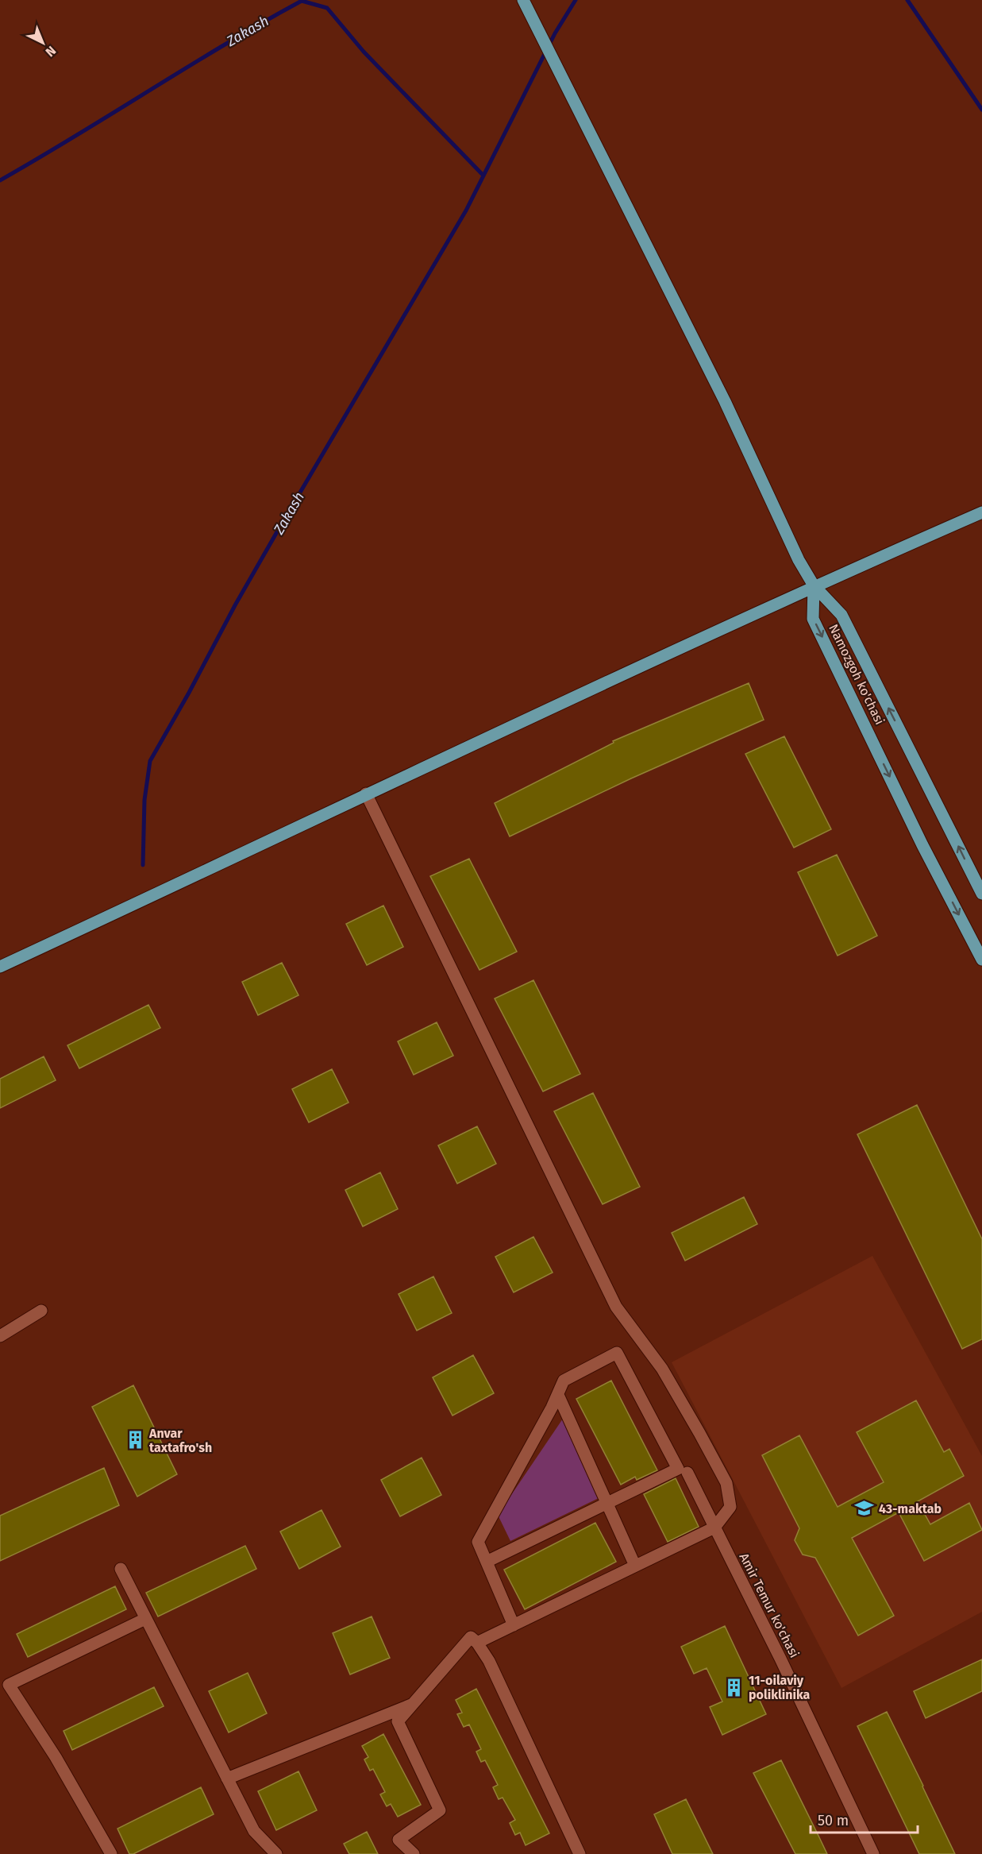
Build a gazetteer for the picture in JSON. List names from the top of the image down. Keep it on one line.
{"streets":{"main road":["Namozgoh ko'chasi"],"street":["Amir Temur ko'chasi"]},"water":["Zakash"],"places":{"building":["Anvar taxtafro'sh","11-oilaviy poliklinika"],"school or university":["43-maktab"]},"scale_bar":"50 m","north":"bottom right"}
